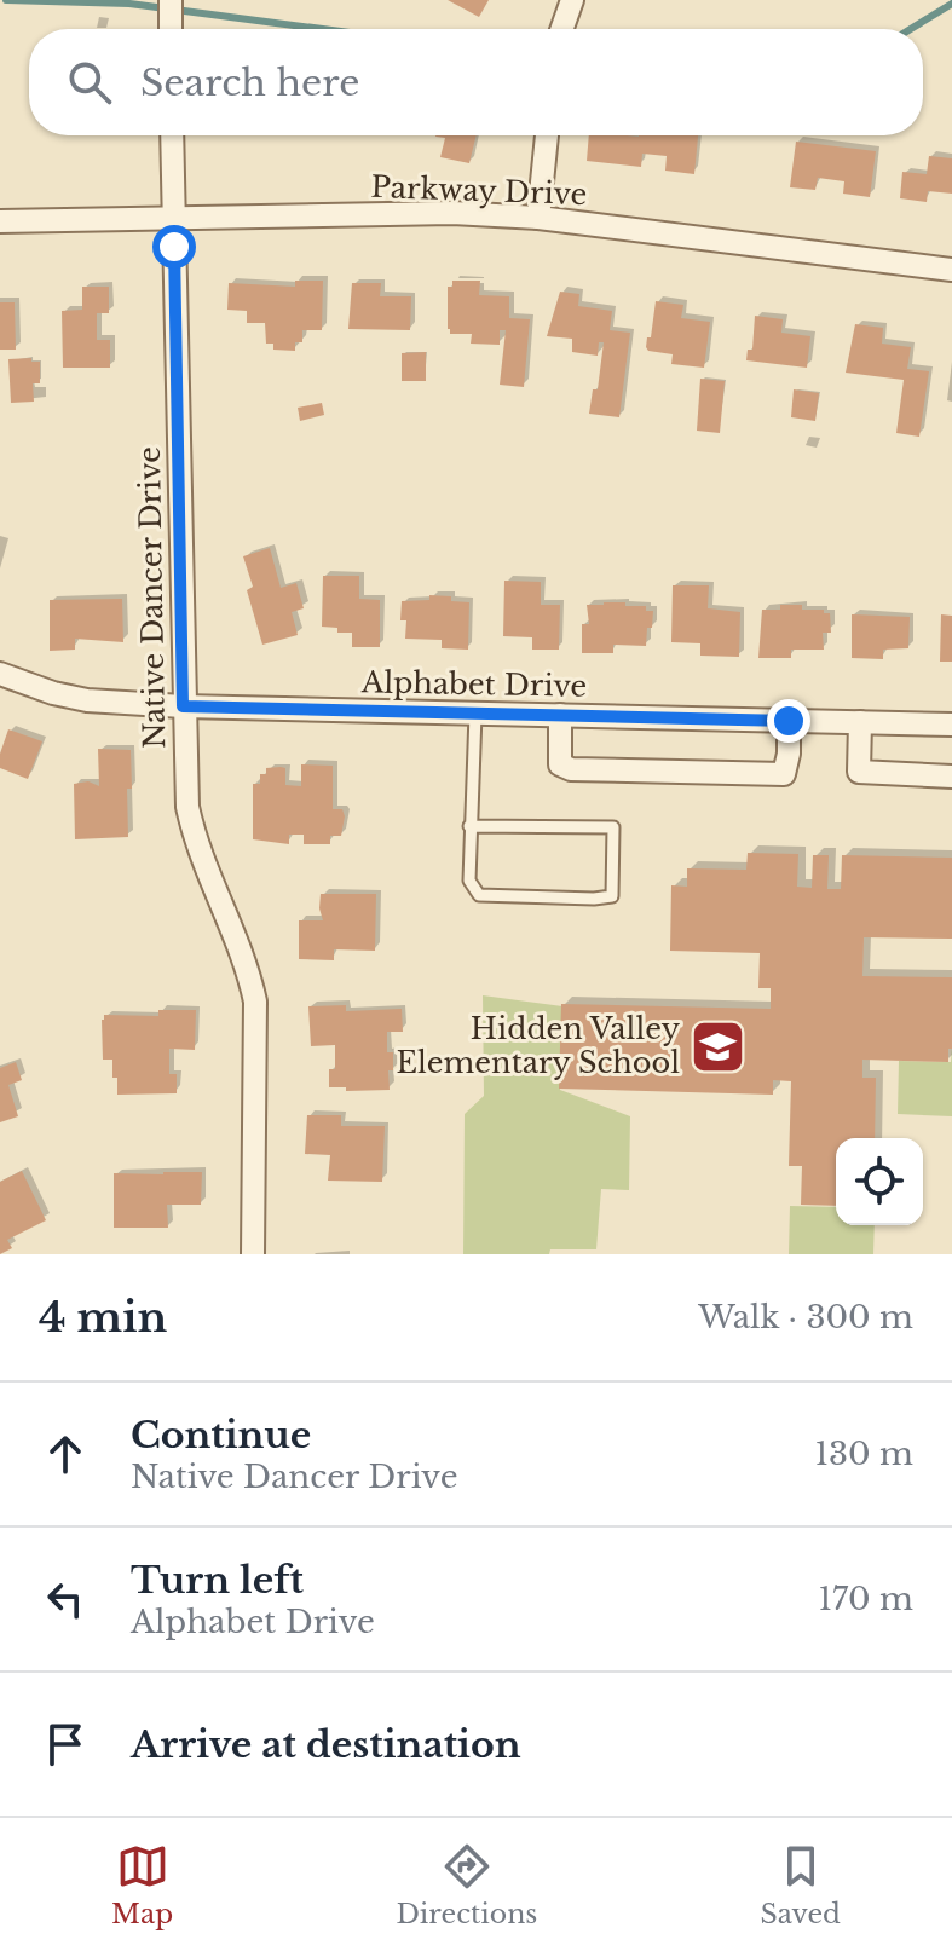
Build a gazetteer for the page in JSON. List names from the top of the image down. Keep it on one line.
{"streets":{"street":["Parkway Drive","Native Dancer Drive","Alphabet Drive"]},"crossings":[["Parkway Drive","Native Dancer Drive"],["Native Dancer Drive","Alphabet Drive"]],"places":{"school or university":["Hidden Valley Elementary School"]},"page":{"search":"Search here","heading":["4 min","Walk · 300 m"],"list":[["Continue","Native Dancer Drive","130 m"],["Turn left","Alphabet Drive","170 m"],"Arrive at destination"],"nav":["Map","Directions","Saved"]}}
